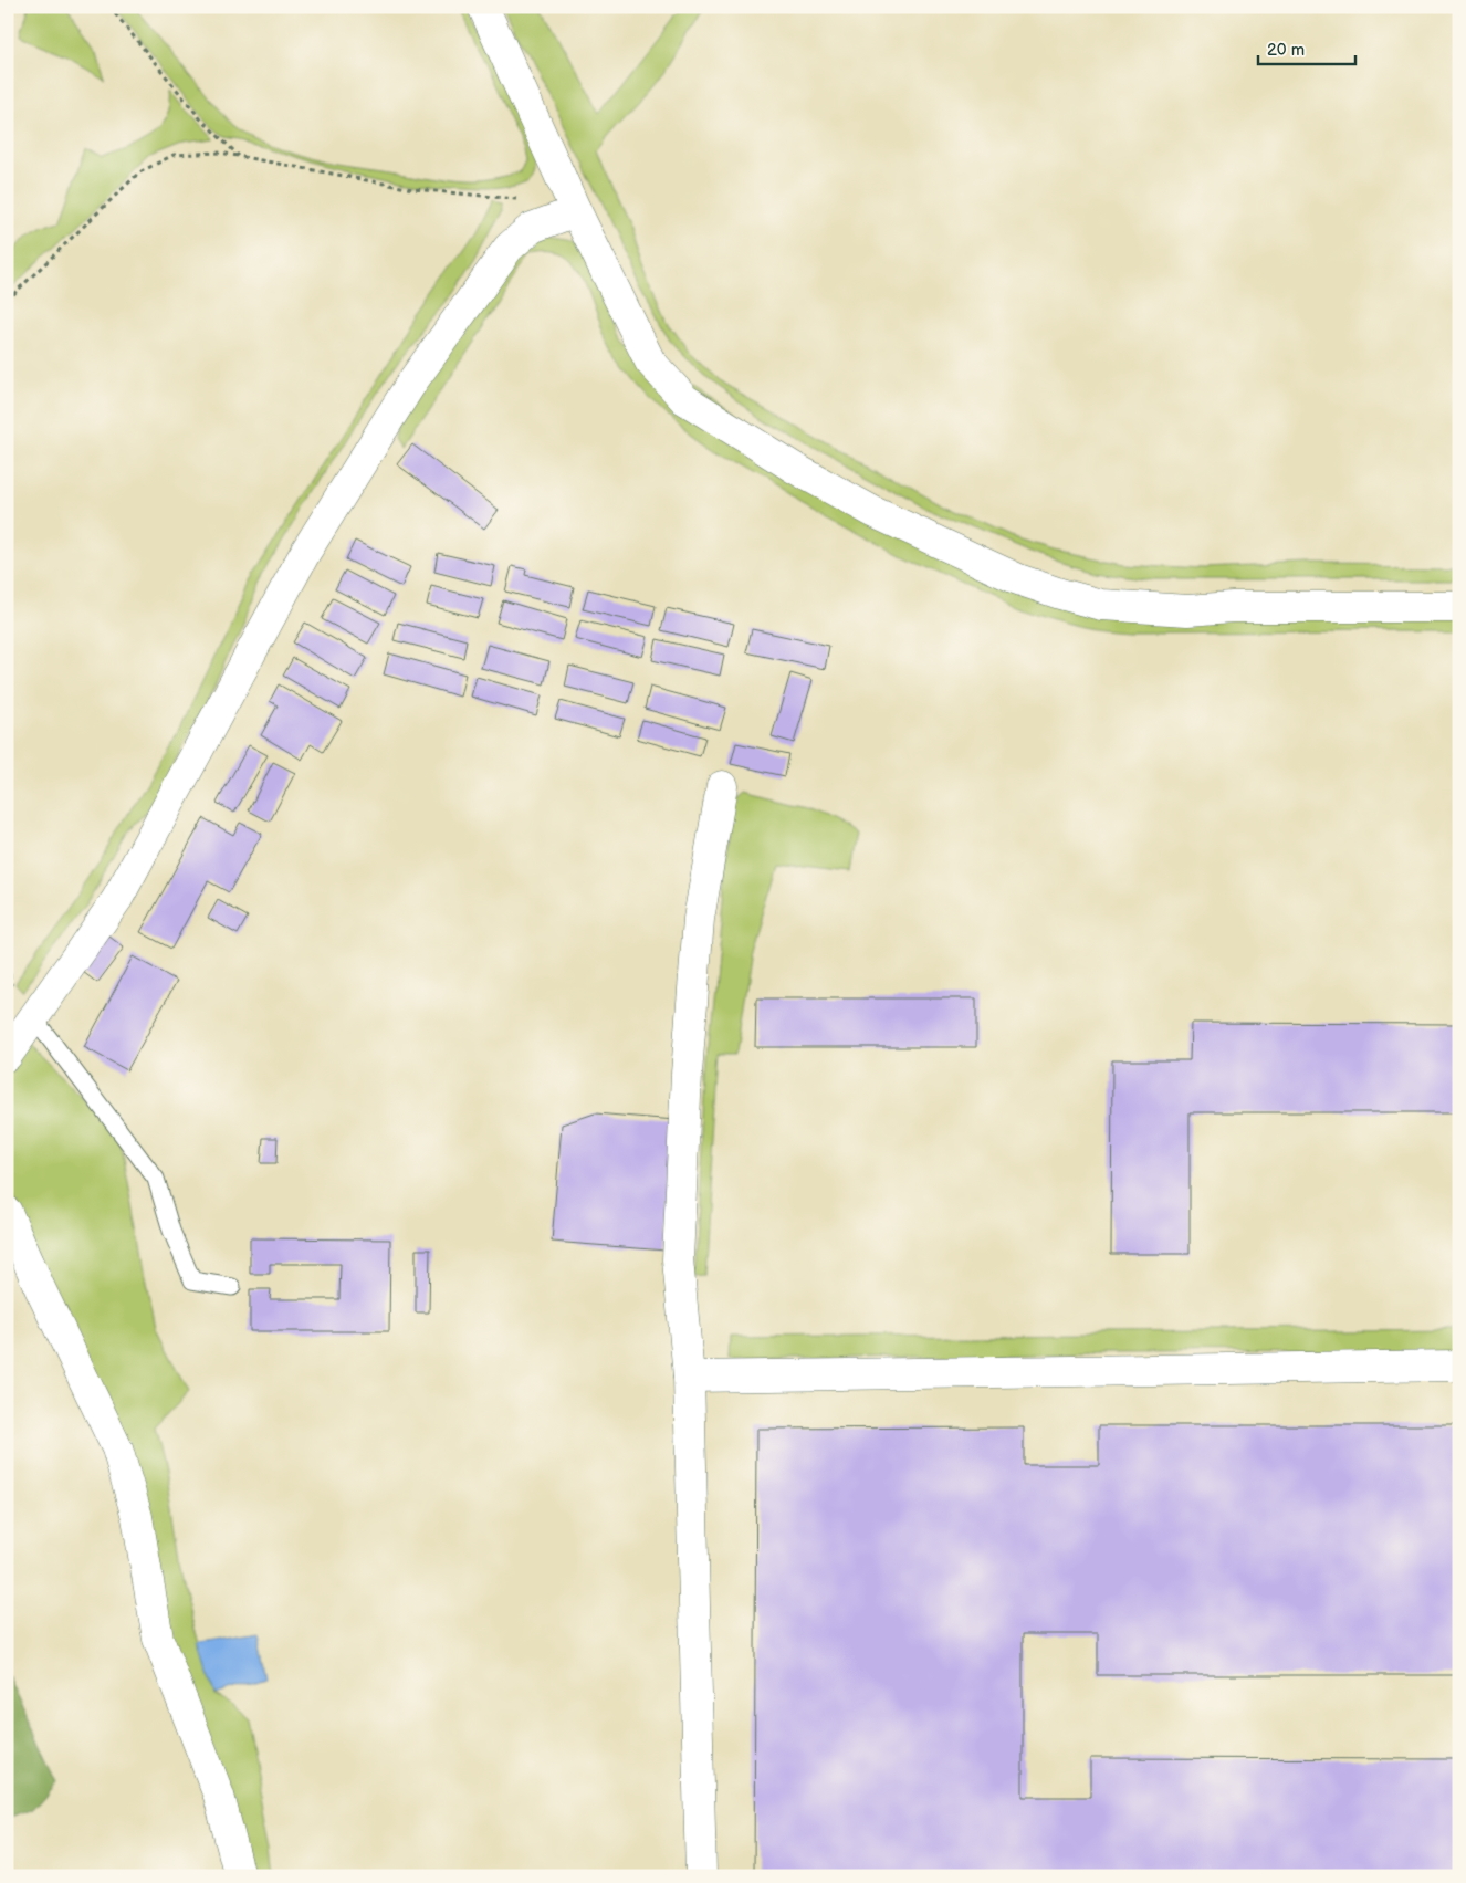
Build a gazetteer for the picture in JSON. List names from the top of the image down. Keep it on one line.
{"scale_bar":"20 m"}
